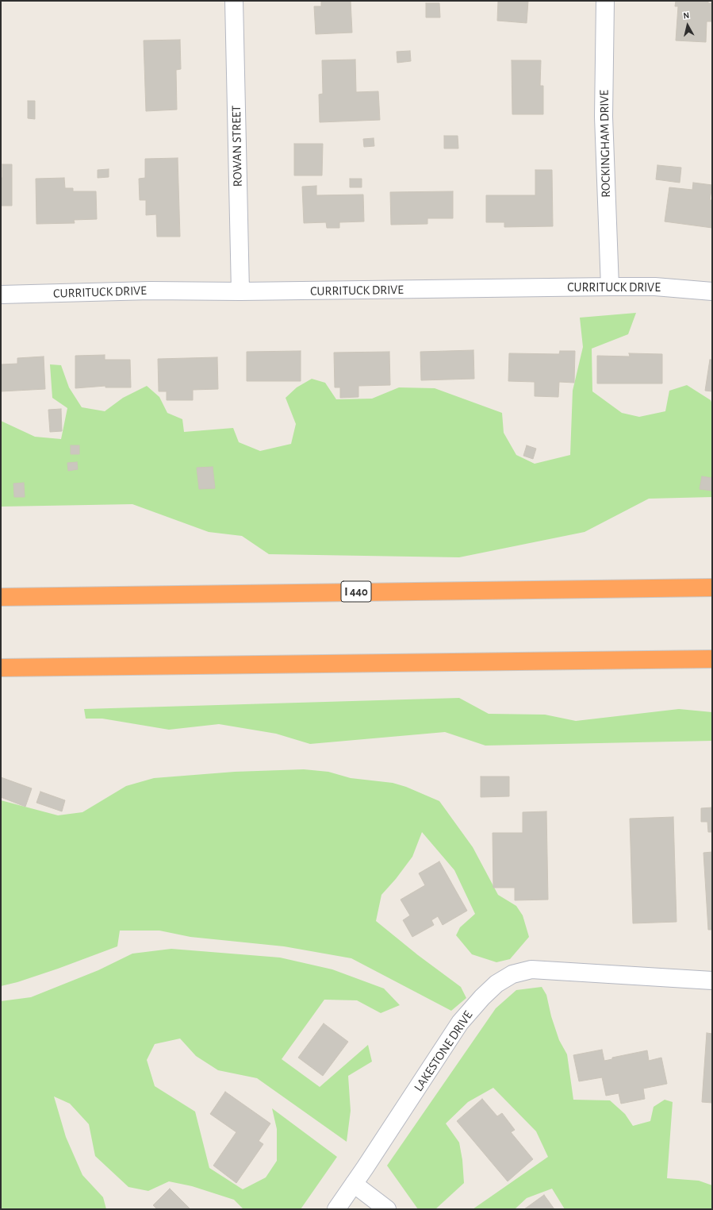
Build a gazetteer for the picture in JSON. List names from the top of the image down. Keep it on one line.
{"streets":{"highway":["I 440"],"street":["ROCKINGHAM DRIVE","ROWAN STREET","CURRITUCK DRIVE","LAKESTONE DRIVE"]},"crossings":[["ROCKINGHAM DRIVE","CURRITUCK DRIVE"],["ROWAN STREET","CURRITUCK DRIVE"]],"north":"top"}
